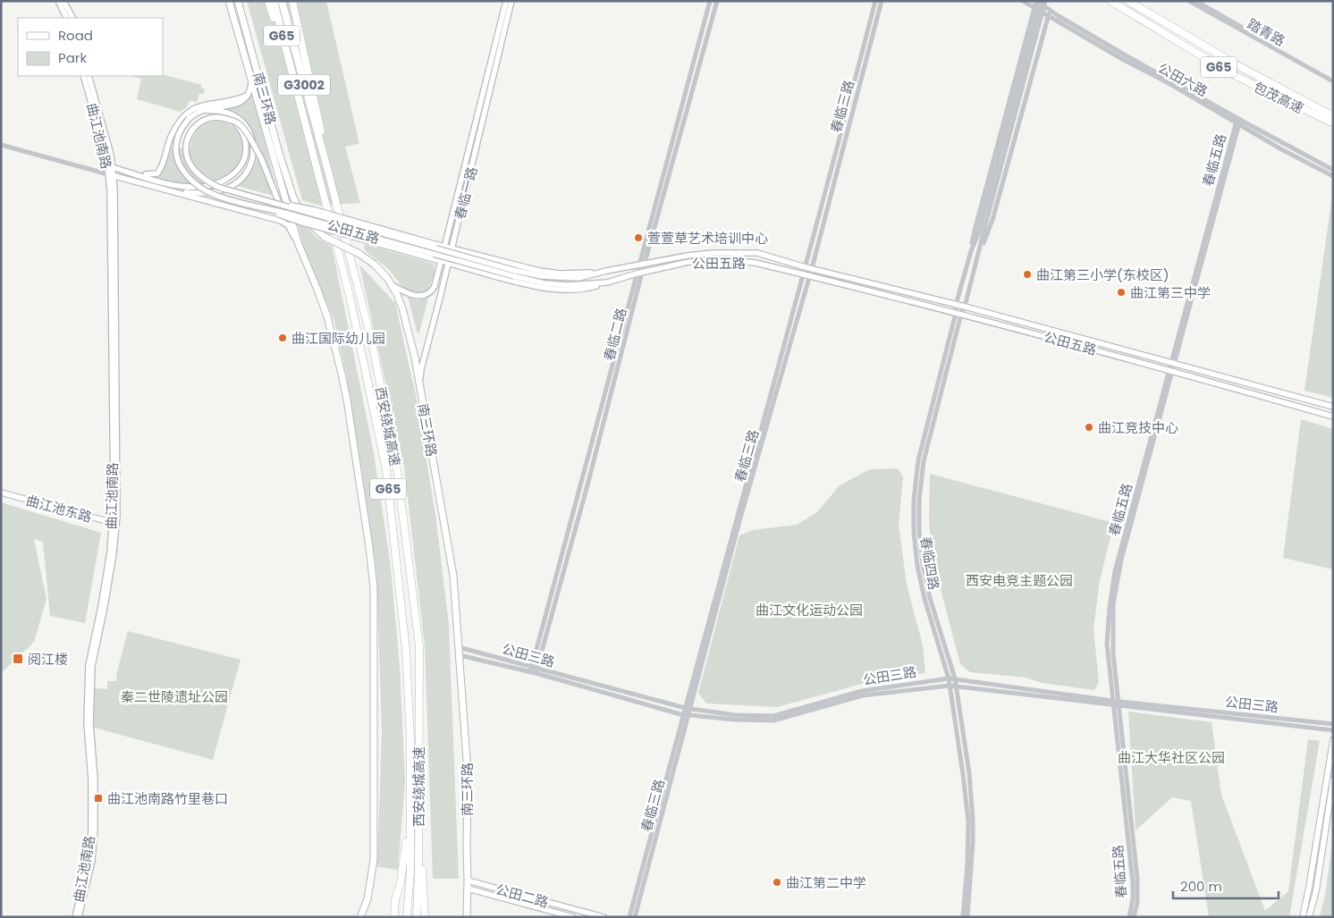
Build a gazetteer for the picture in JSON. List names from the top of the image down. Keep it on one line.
{"streets":{"highway":["G65","G3002","包茂高速","南三环路","西安绕城高速"],"main road":["曲江池南路","春临一路","公田五路","曲江池东路","公田二路"],"street":["踏青路","公田六路","春临三路","春临五路","春临二路","春临四路","公田三路"]},"crossings":[["G65","西安绕城高速"],["公田六路","春临五路"],["南三环路","春临一路"],["南三环路","公田三路"],["南三环路","公田二路"],["春临三路","公田五路"],["春临三路","公田三路"],["曲江池南路","曲江池东路"],["春临五路","公田五路"],["春临五路","公田三路"],["公田五路","春临二路"],["公田五路","春临四路"],["春临二路","公田三路"],["春临四路","公田三路"]],"parks":["西安电竞主题公园","曲江文化运动公园","秦二世陵遗址公园","曲江大华社区公园"],"places":{"other":["萱萱草艺术培训中心","曲江第三小学(东校区)","曲江第三中学","曲江国际幼儿园","曲江竞技中心","曲江第二中学"],"transit":["阅江楼","曲江池南路竹里巷口"]},"legend":["Road","Park"],"scale_bar":"200 m"}
